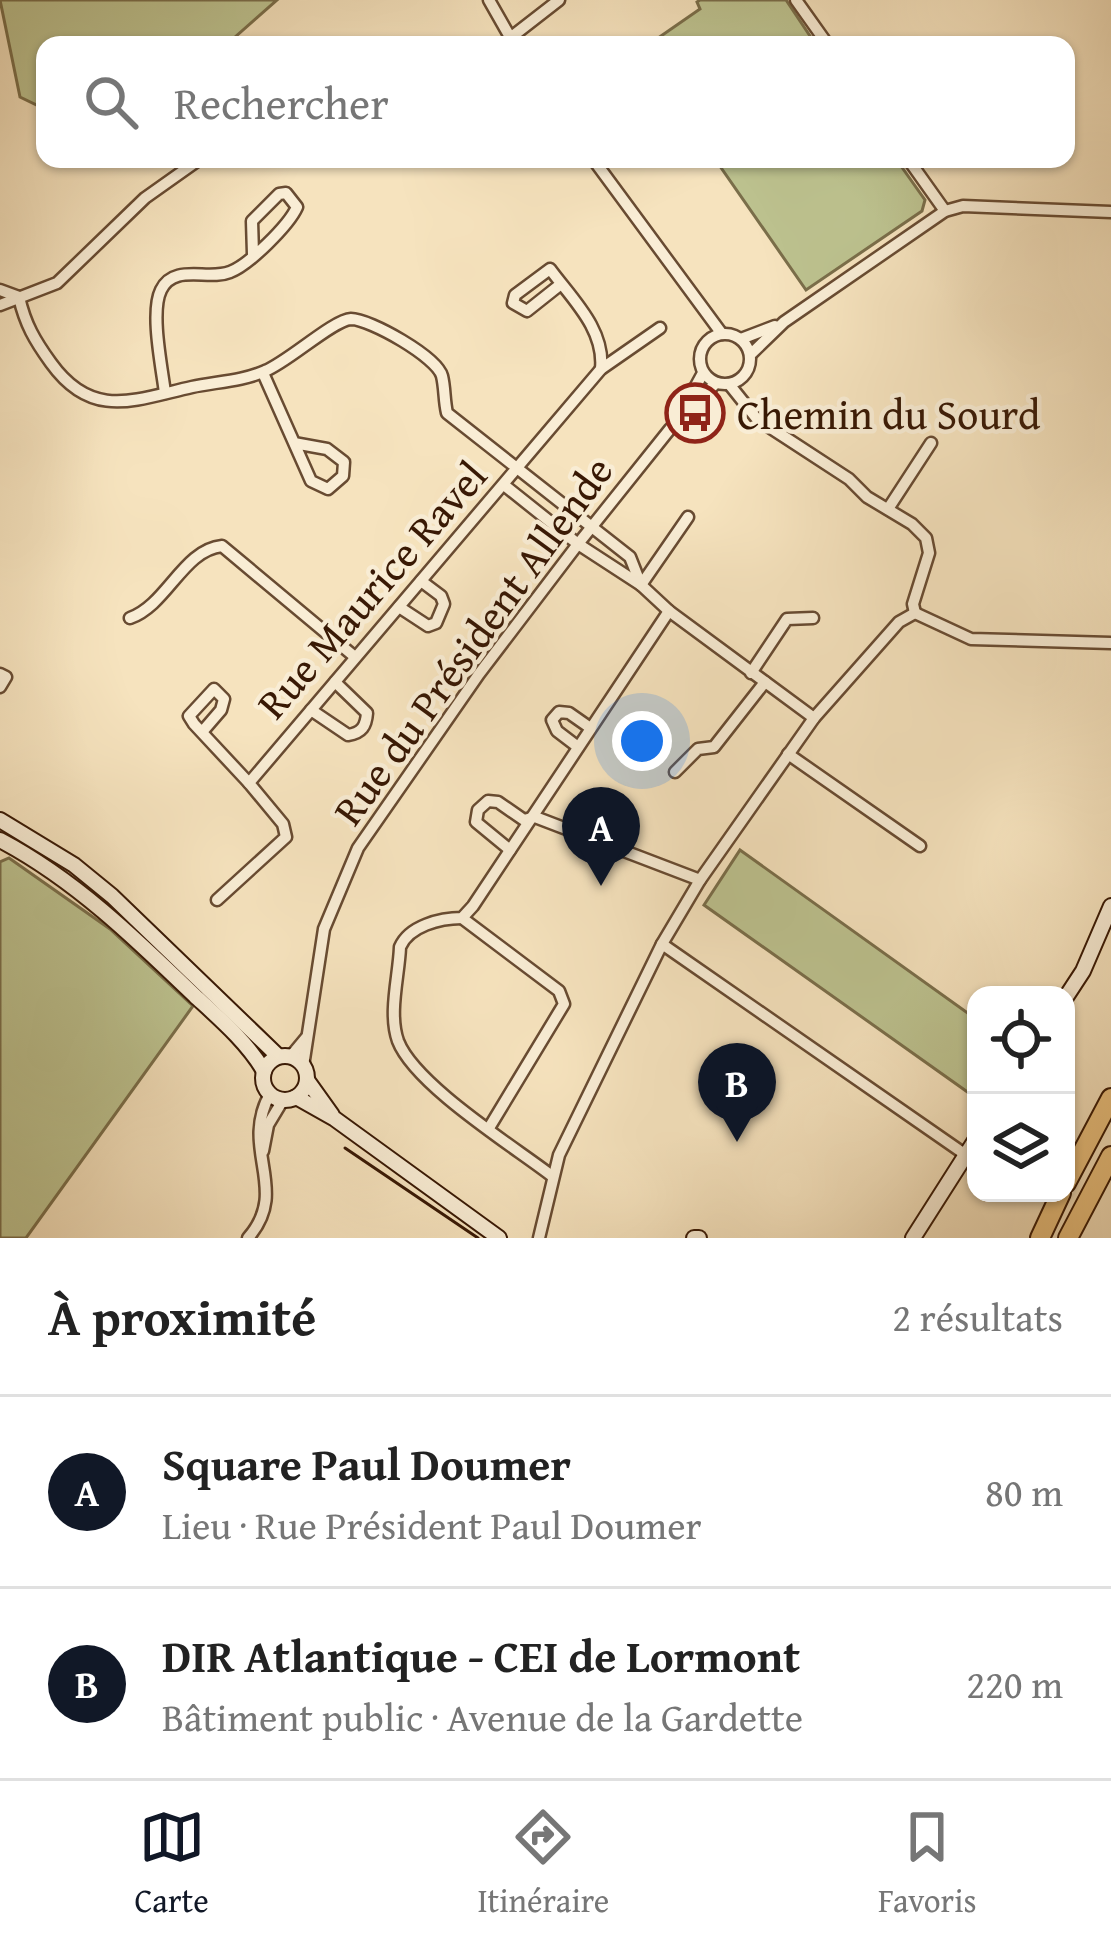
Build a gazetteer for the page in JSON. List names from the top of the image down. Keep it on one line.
{"streets":{"street":["Rue Maurice Ravel","Rue du Président Allende"]},"places":{"bus stop":["Chemin du Sourd"]},"page":{"search":"Rechercher","pins":["A","B"],"heading":["À proximité","2 résultats"],"list":[{"mark":"A","name":"Square Paul Doumer","note":"Lieu · Rue Président Paul Doumer","value":"80 m"},{"mark":"B","name":"DIR Atlantique - CEI de Lormont","note":"Bâtiment public · Avenue de la Gardette","value":"220 m"}],"nav":["Carte","Itinéraire","Favoris"]}}
